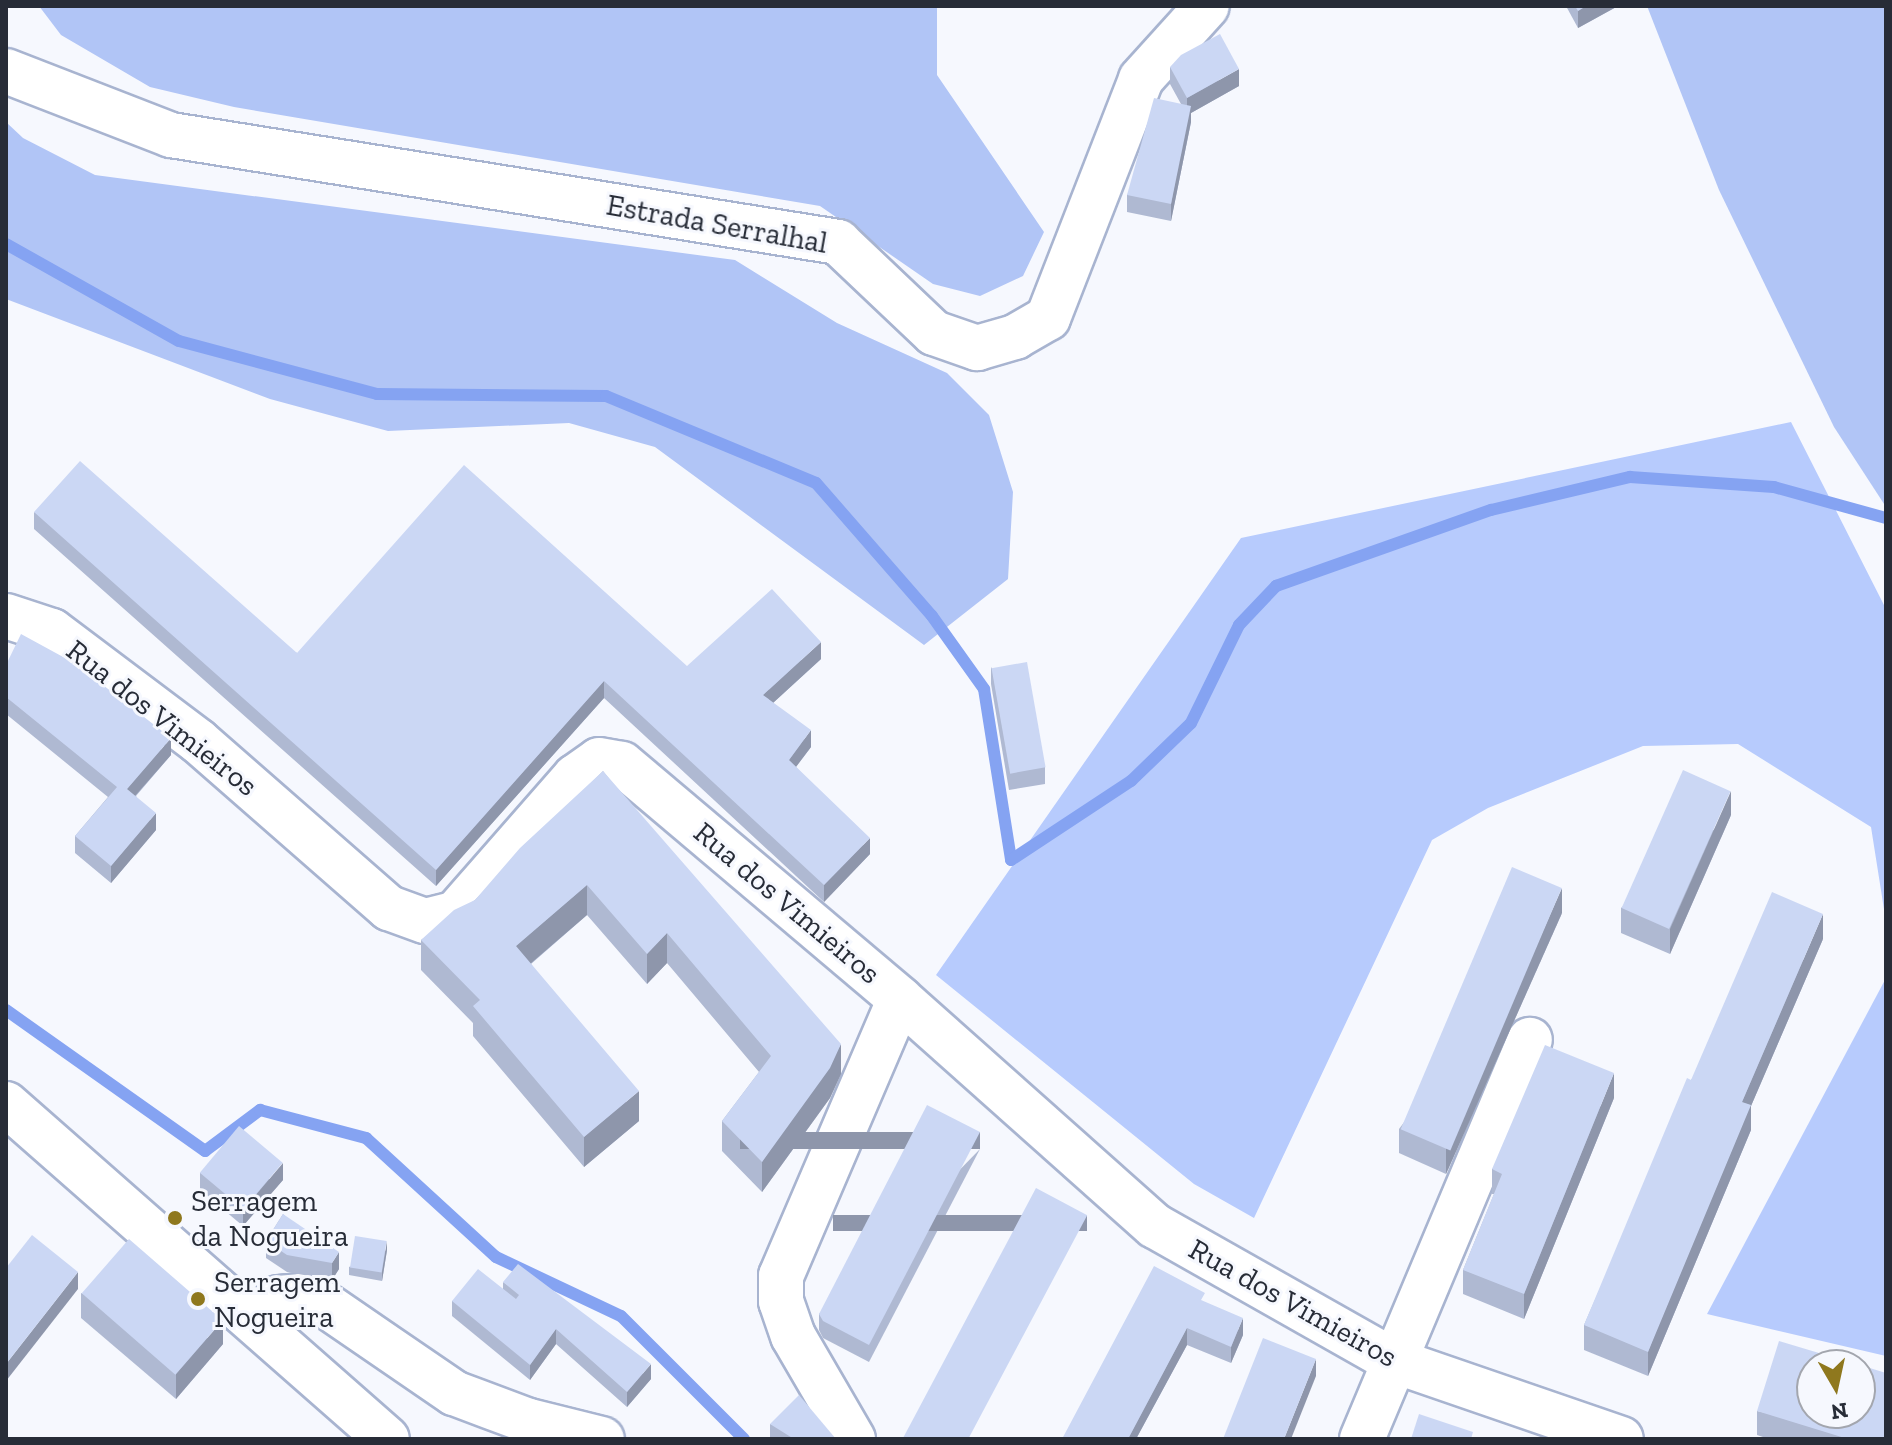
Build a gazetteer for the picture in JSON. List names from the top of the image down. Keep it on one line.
{"streets":{"street":["Estrada Serralhal","Rua dos Vimieiros"]},"places":["Serragem da Nogueira","Serragem Nogueira"],"north":"bottom"}
